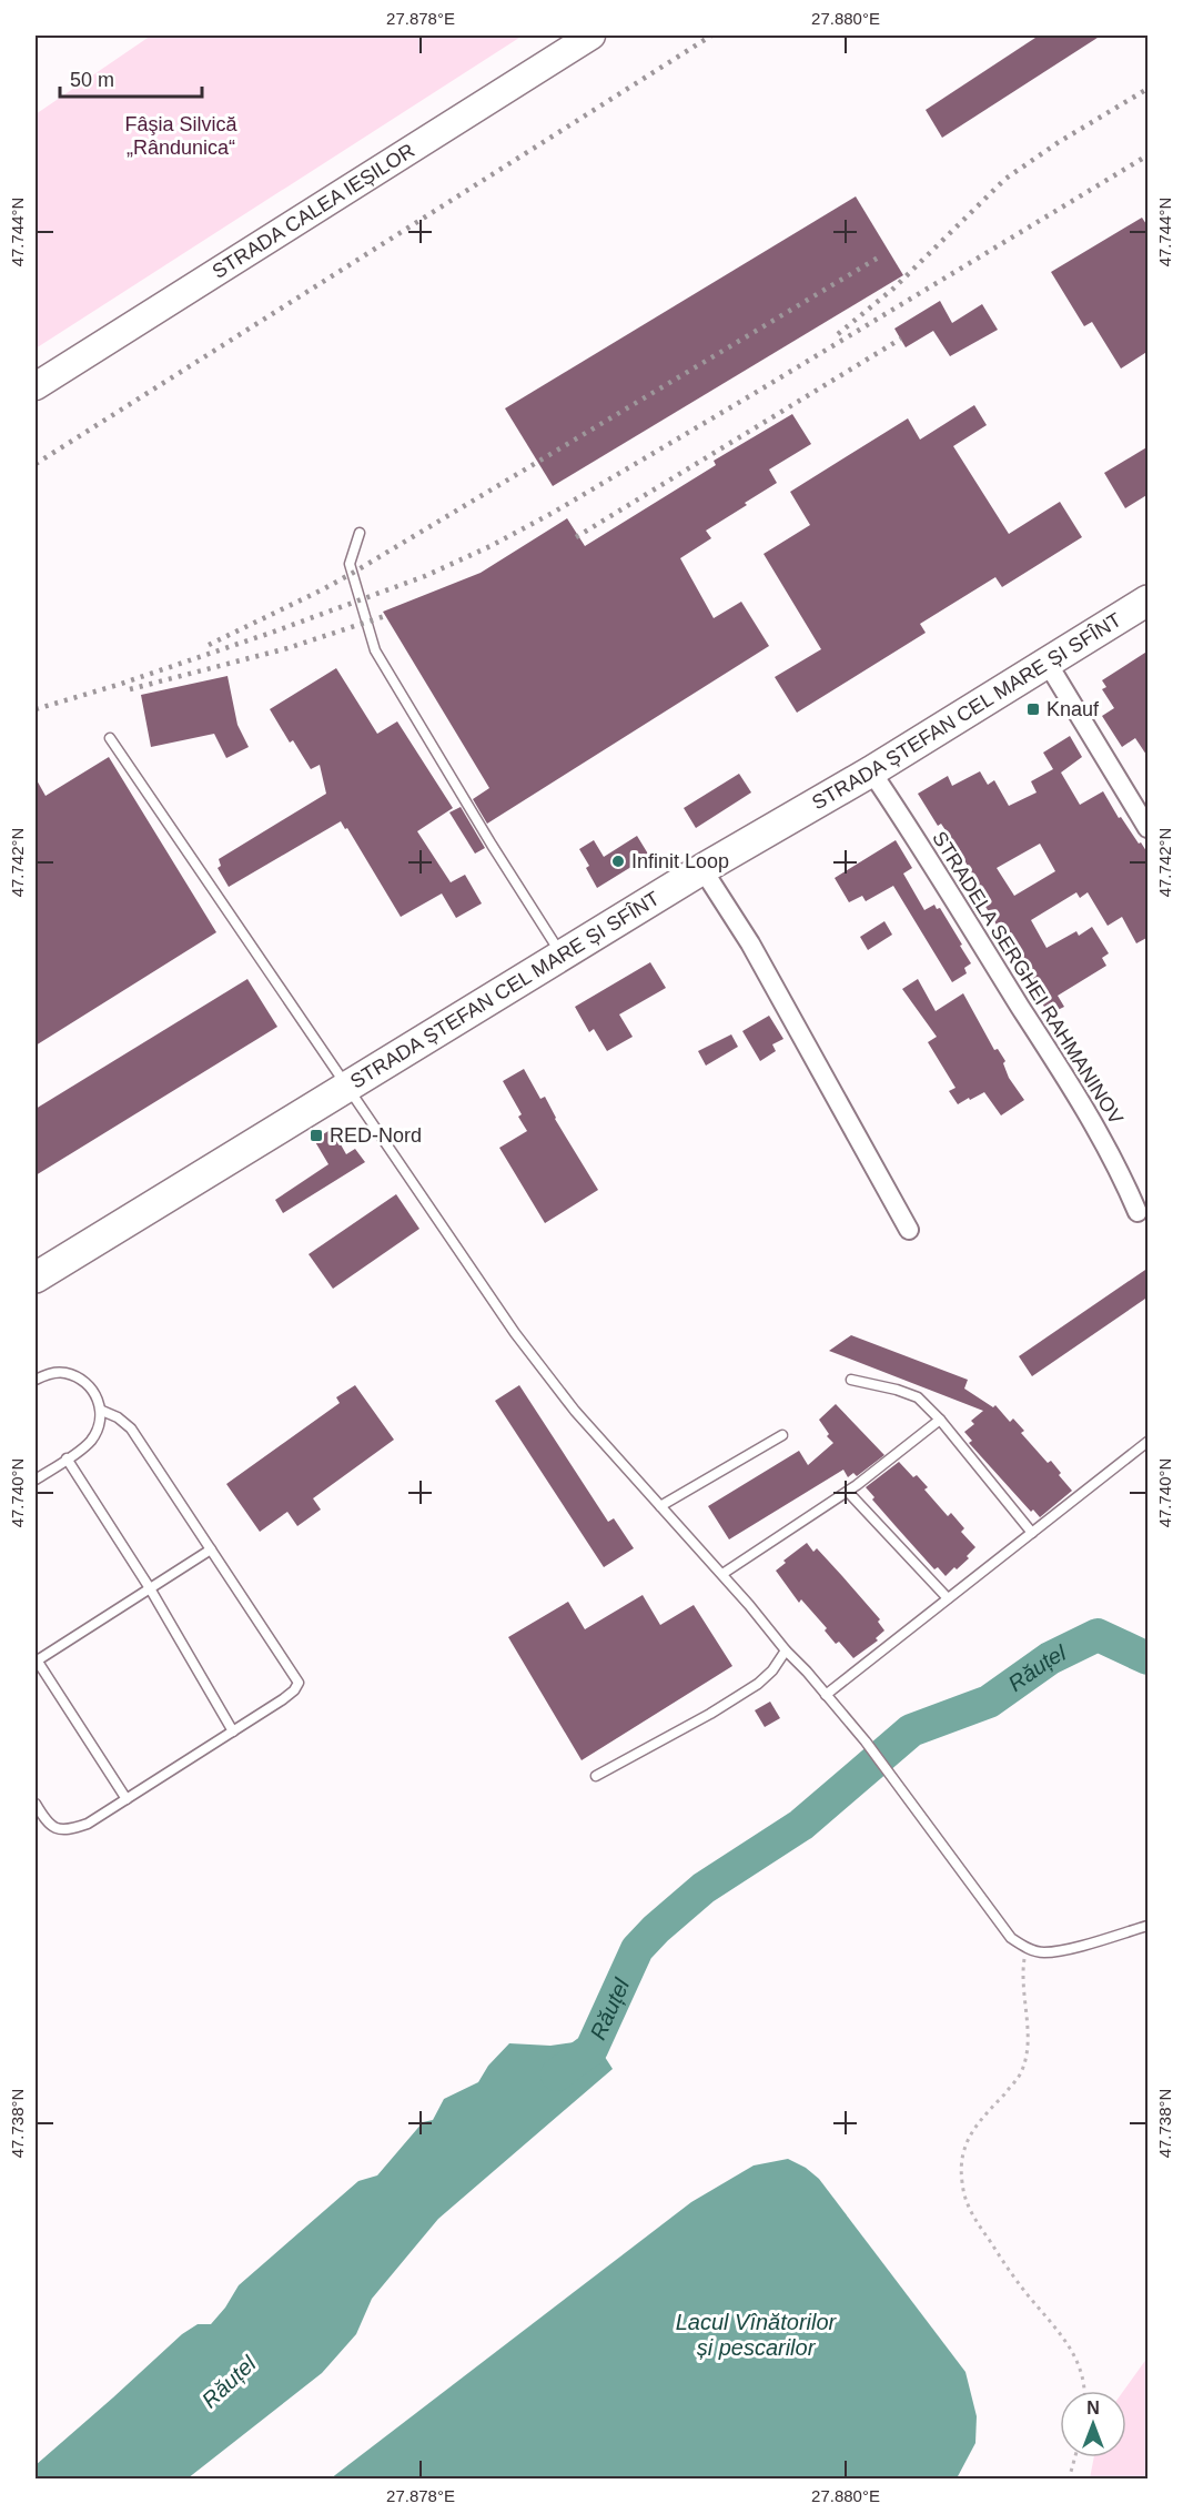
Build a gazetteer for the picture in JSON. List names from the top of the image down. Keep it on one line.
{"streets":{"main road":["STRADA ȘTEFAN CEL MARE ȘI SFÎNT"],"street":["STRADA CALEA IEȘILOR","STRADELA SERGHEI RAHMANINOV"]},"crossings":[["STRADA ȘTEFAN CEL MARE ȘI SFÎNT","STRADELA SERGHEI RAHMANINOV"]],"water":["Răuțel","Lacul Vînătorilor și pescarilor"],"parks":["Fâşia Silvică „Rândunica“"],"places":{"transit":["Knauf","RED-Nord"],"other":["Infinit Loop"]},"scale_bar":"50 m","north":"top","coordinates":["27.878°E","27.880°E","47.744°N","47.742°N","47.740°N","47.738°N"]}
